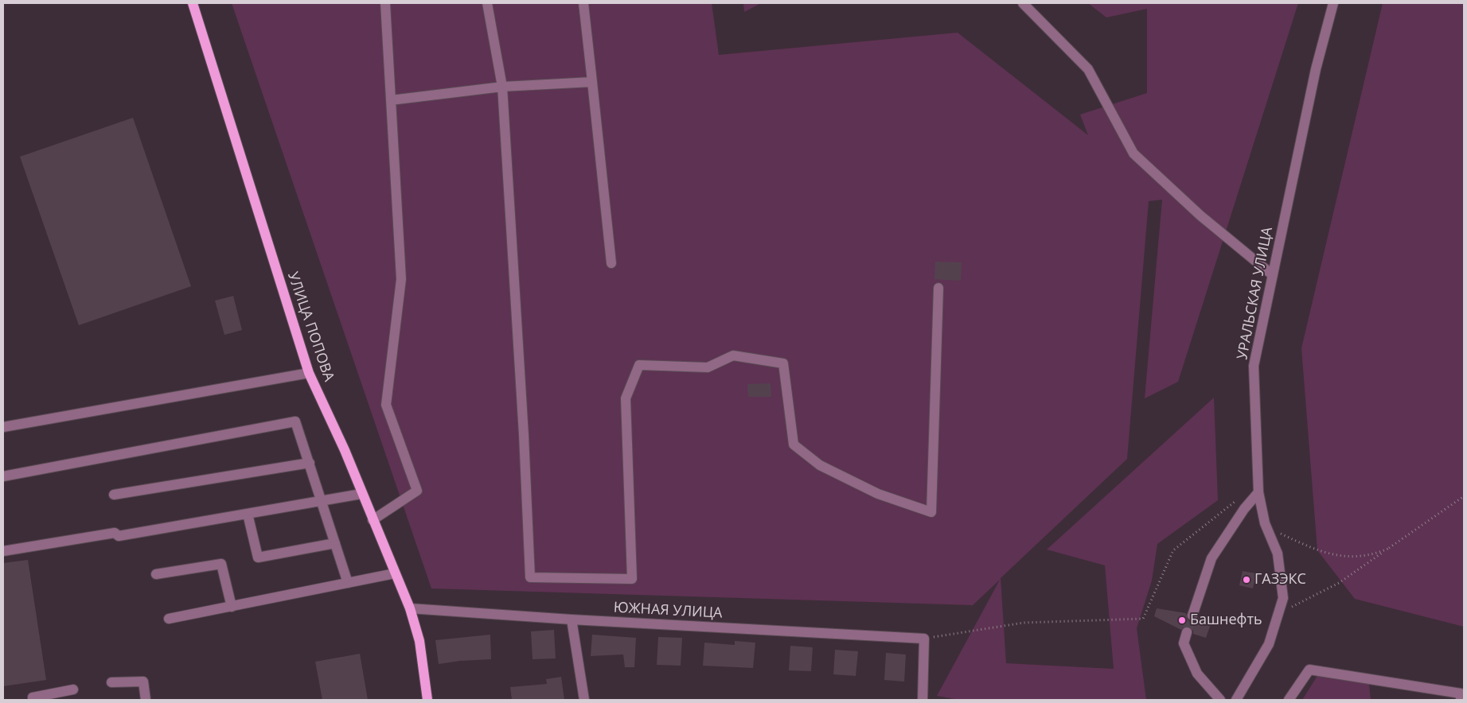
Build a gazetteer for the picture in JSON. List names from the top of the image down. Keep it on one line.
{"streets":{"main road":["УЛИЦА ПОПОВА"],"street":["УРАЛЬСКАЯ УЛИЦА","ЮЖНАЯ УЛИЦА"]},"crossings":[["УЛИЦА ПОПОВА","ЮЖНАЯ УЛИЦА"]],"places":["ГАЗЭКС","Башнефть"]}
